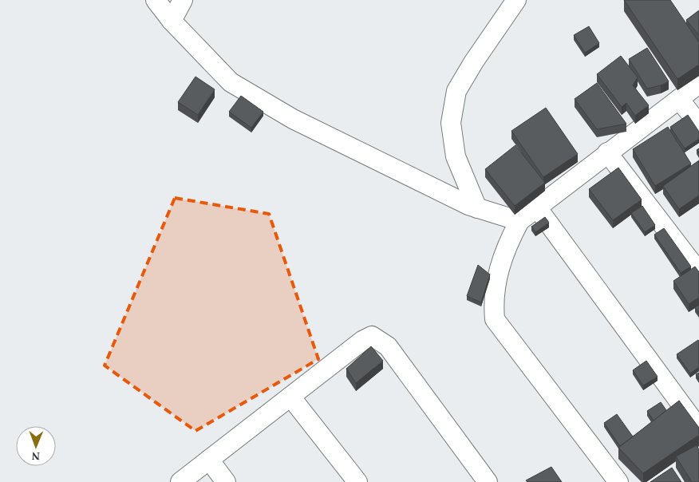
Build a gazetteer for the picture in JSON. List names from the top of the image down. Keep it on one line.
{"north":"bottom"}
